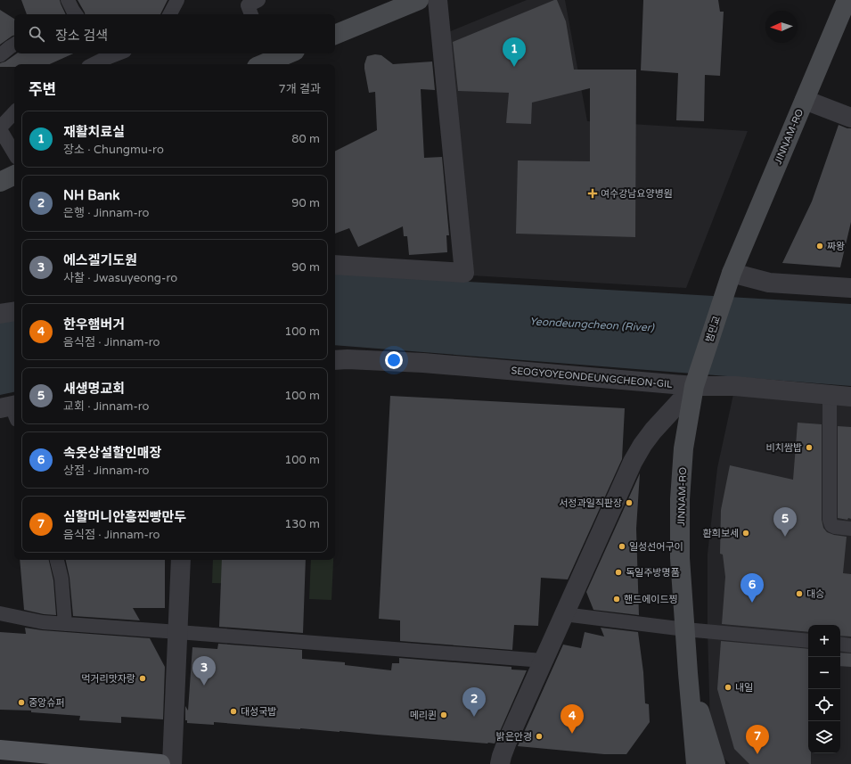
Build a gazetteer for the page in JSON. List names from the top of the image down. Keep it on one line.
{"streets":{"street":["JINNAM-RO","범민교","SEOGYOYEONDEUNGCHEON-GIL"]},"crossings":[["JINNAM-RO","범민교"],["JINNAM-RO","SEOGYOYEONDEUNGCHEON-GIL"],["범민교","SEOGYOYEONDEUNGCHEON-GIL"]],"water":["Yeondeungcheon (River)"],"places":{"health":["여수강남요양병원"],"other":["짜왕","비치쌈밥","서정과일직판장","환희보세","일성선어구이","독일주방명품","대승","핸드에이드찡","먹거리맛자랑","내일","중앙슈퍼","대성국밥","메리퀸","밝은안경"]},"north":"left","page":{"search":"장소 검색","pins":["1","5","6","3","2","4","7"],"heading":["주변","7개 결과"],"list":[{"mark":"1","name":"재활치료실","note":"장소 · Chungmu-ro","value":"80 m"},{"mark":"2","name":"NH Bank","note":"은행 · Jinnam-ro","value":"90 m"},{"mark":"3","name":"에스겔기도원","note":"사찰 · Jwasuyeong-ro","value":"90 m"},{"mark":"4","name":"한우햄버거","note":"음식점 · Jinnam-ro","value":"100 m"},{"mark":"5","name":"새생명교회","note":"교회 · Jinnam-ro","value":"100 m"},{"mark":"6","name":"속옷상설할인매장","note":"상점 · Jinnam-ro","value":"100 m"},{"mark":"7","name":"심할머니안흥찐빵만두","note":"음식점 · Jinnam-ro","value":"130 m"}],"map_buttons":["+","−"]}}
